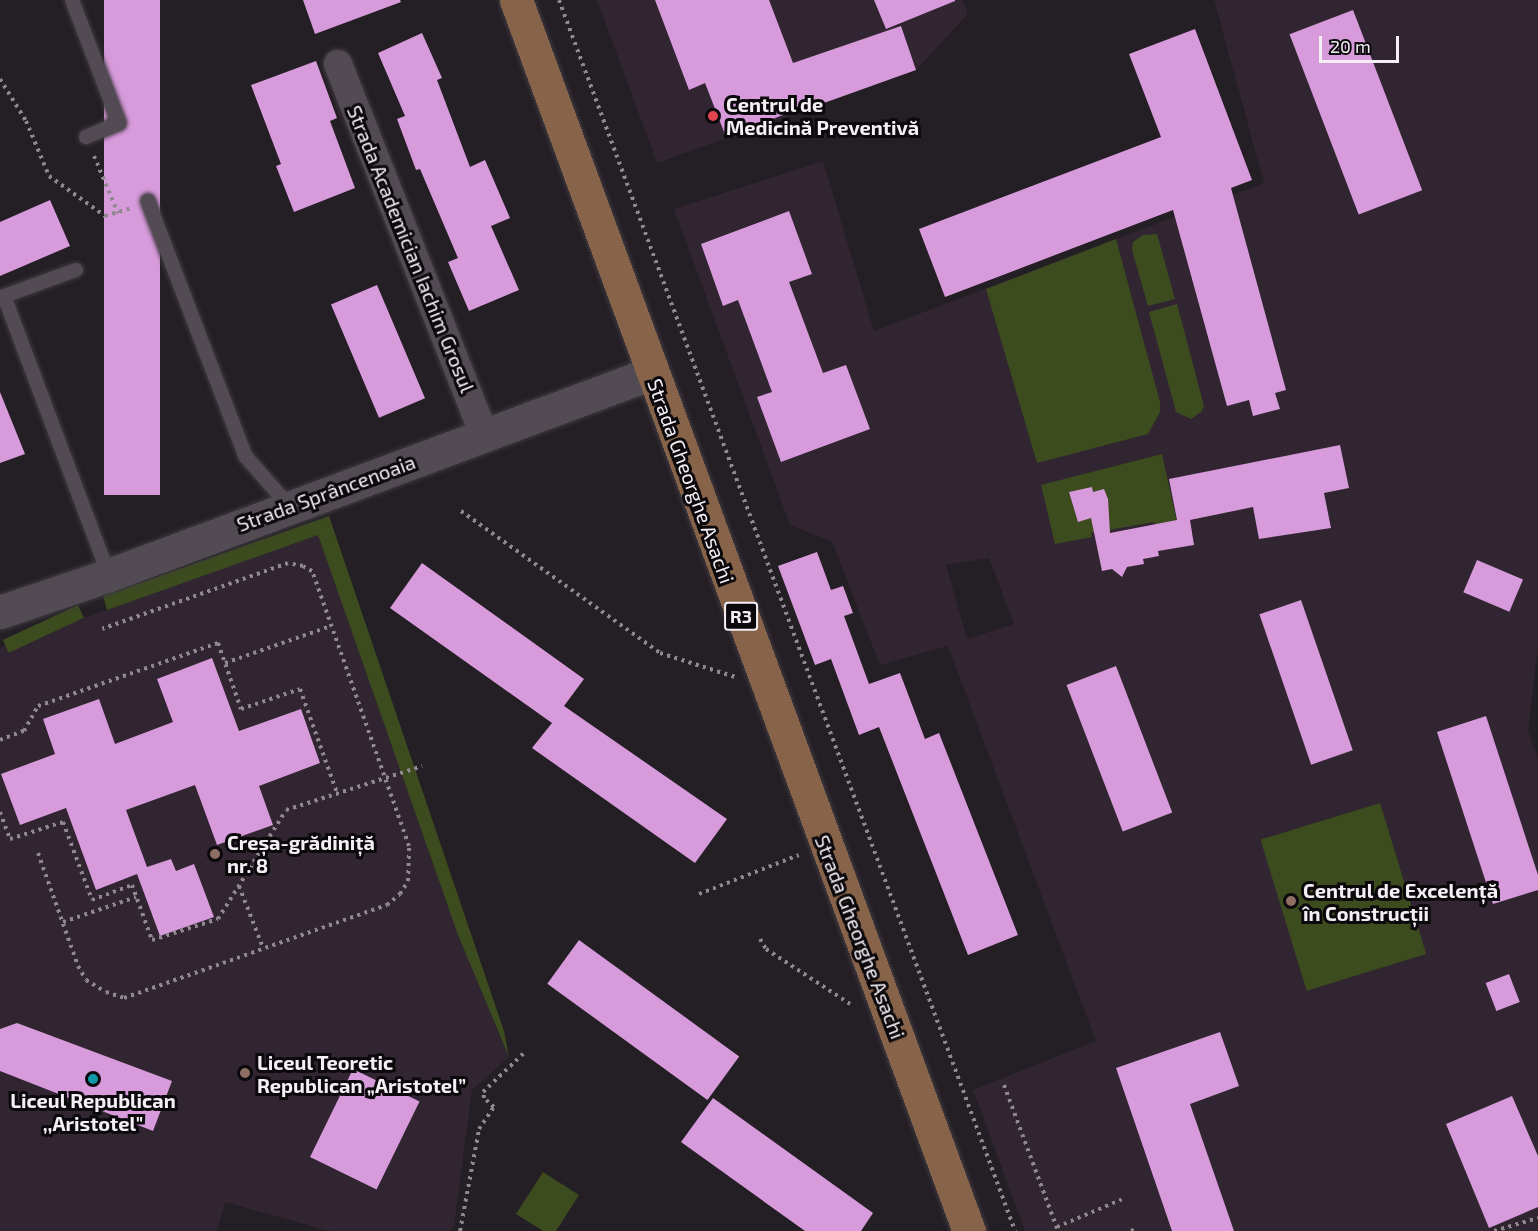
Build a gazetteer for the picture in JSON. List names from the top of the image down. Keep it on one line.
{"streets":{"main road":["Strada Gheorghe Asachi","R3"],"street":["Strada Academician Iachim Grosul","Strada Sprâncenoaia"]},"crossings":[["Strada Academician Iachim Grosul","Strada Sprâncenoaia"],["Strada Gheorghe Asachi","Strada Sprâncenoaia"]],"places":["Centrul de Medicină Preventivă","Creșa-grădiniță nr. 8","Centrul de Excelență în Construcții","Liceul Teoretic Republican „Aristotel”","Liceul Republican ,,Aristotel\""],"scale_bar":"20 m"}
